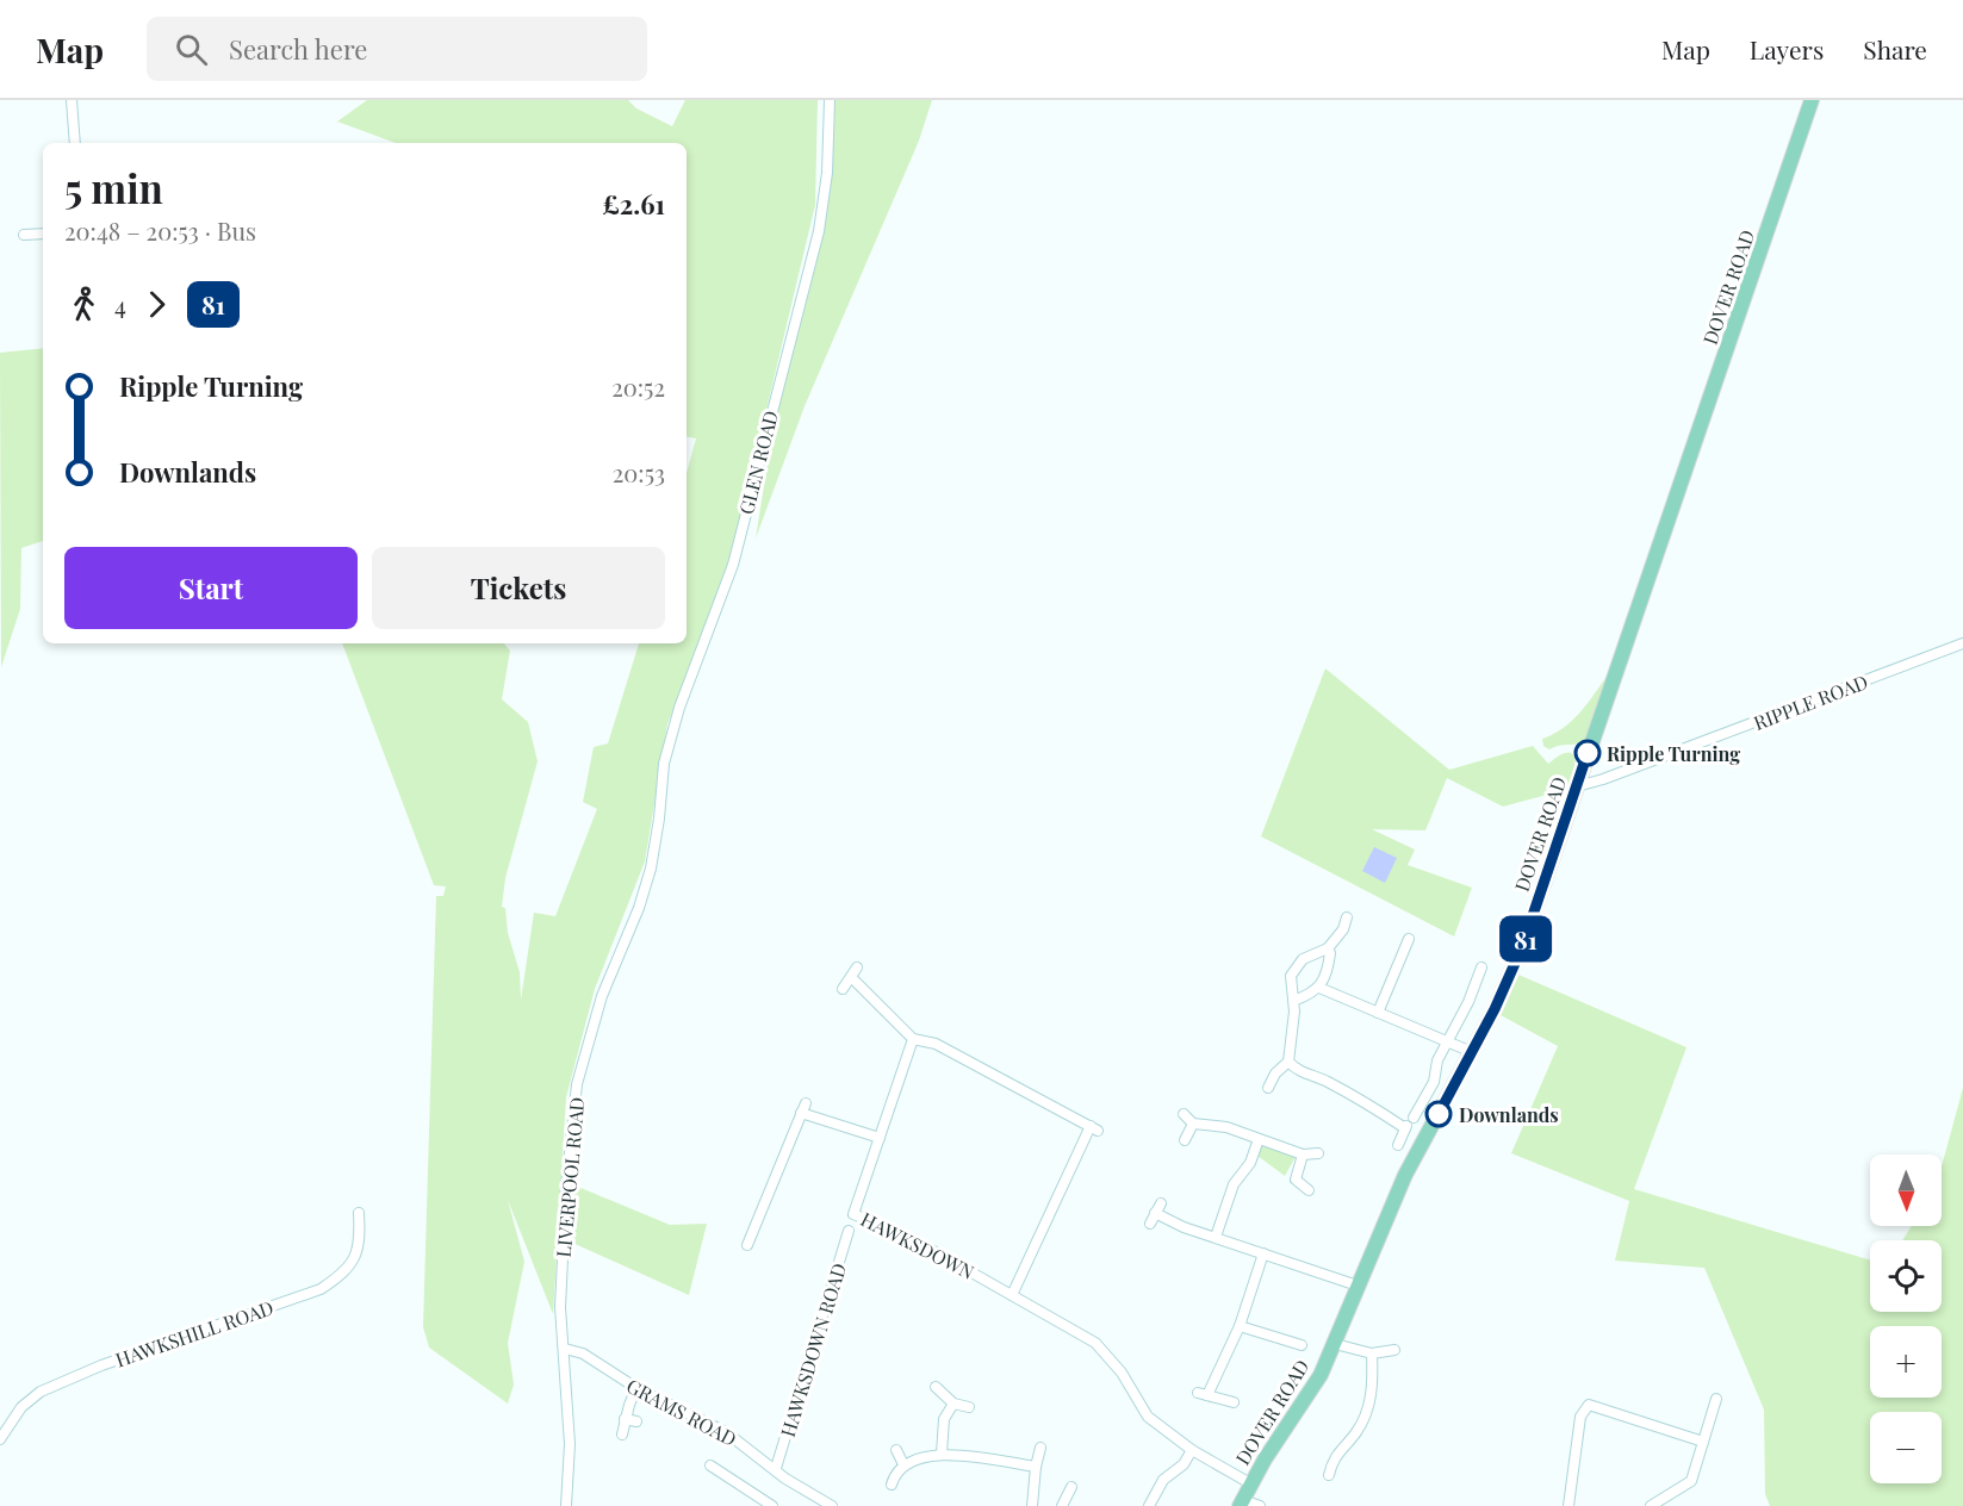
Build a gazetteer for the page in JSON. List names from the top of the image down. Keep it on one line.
{"streets":{"main road":["DOVER ROAD"],"street":["GLEN ROAD","RIPPLE ROAD","LIVERPOOL ROAD","HAWKSDOWN","HAWKSHILL ROAD","HAWKSDOWN ROAD","GRAMS ROAD"]},"crossings":[["DOVER ROAD","RIPPLE ROAD"],["DOVER ROAD","HAWKSDOWN"],["GLEN ROAD","LIVERPOOL ROAD"],["LIVERPOOL ROAD","GRAMS ROAD"],["HAWKSDOWN ROAD","GRAMS ROAD"]],"places":["Ripple Turning","Downlands"],"lines":["bus line 81"],"north":"bottom","page":{"header":"Map","search":"Search here","nav":["Map","Layers","Share"],"on_map":"81","heading":["5 min","20:48 – 20:53 · Bus","£2.61"],"legs":["4","81"],"list":[{"name":"Ripple Turning","value":"20:52"},{"name":"Downlands","value":"20:53"}],"buttons":["Start","Tickets"],"map_buttons":["+","−"]}}
